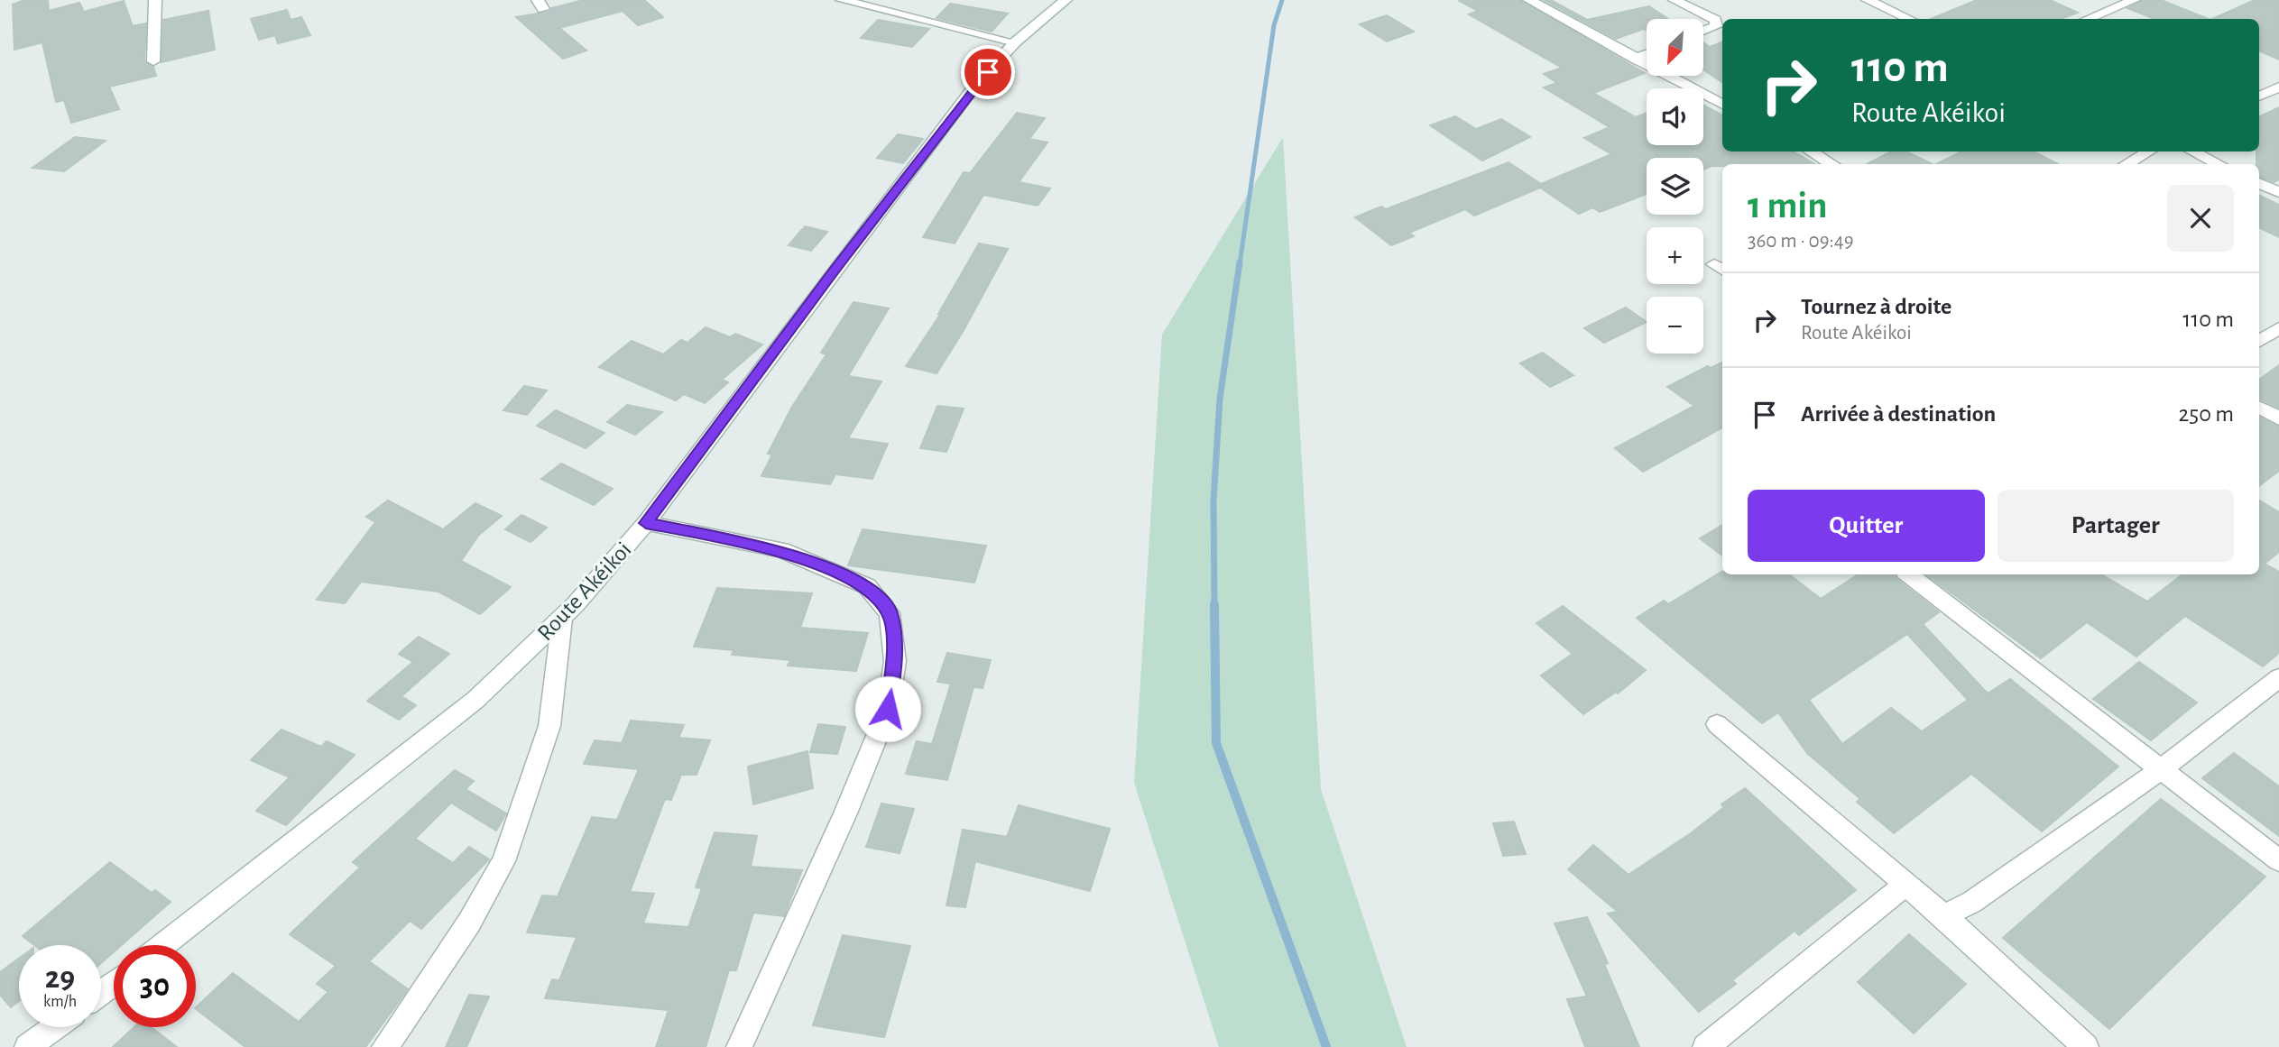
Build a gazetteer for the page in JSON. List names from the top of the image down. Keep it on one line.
{"streets":{"street":["Route Akéikoi"]},"north":"bottom left","page":{"map_buttons":["+","−"],"turn":["110 m","Route Akéikoi"],"heading":["1 min","360 m · 09:49"],"list":[{"name":"Tournez à droite","note":"Route Akéikoi","value":"110 m"},{"name":"Arrivée à destination","value":"250 m"}],"buttons":["Quitter","Partager"],"speed":"29 km/h","limit":"30"}}
